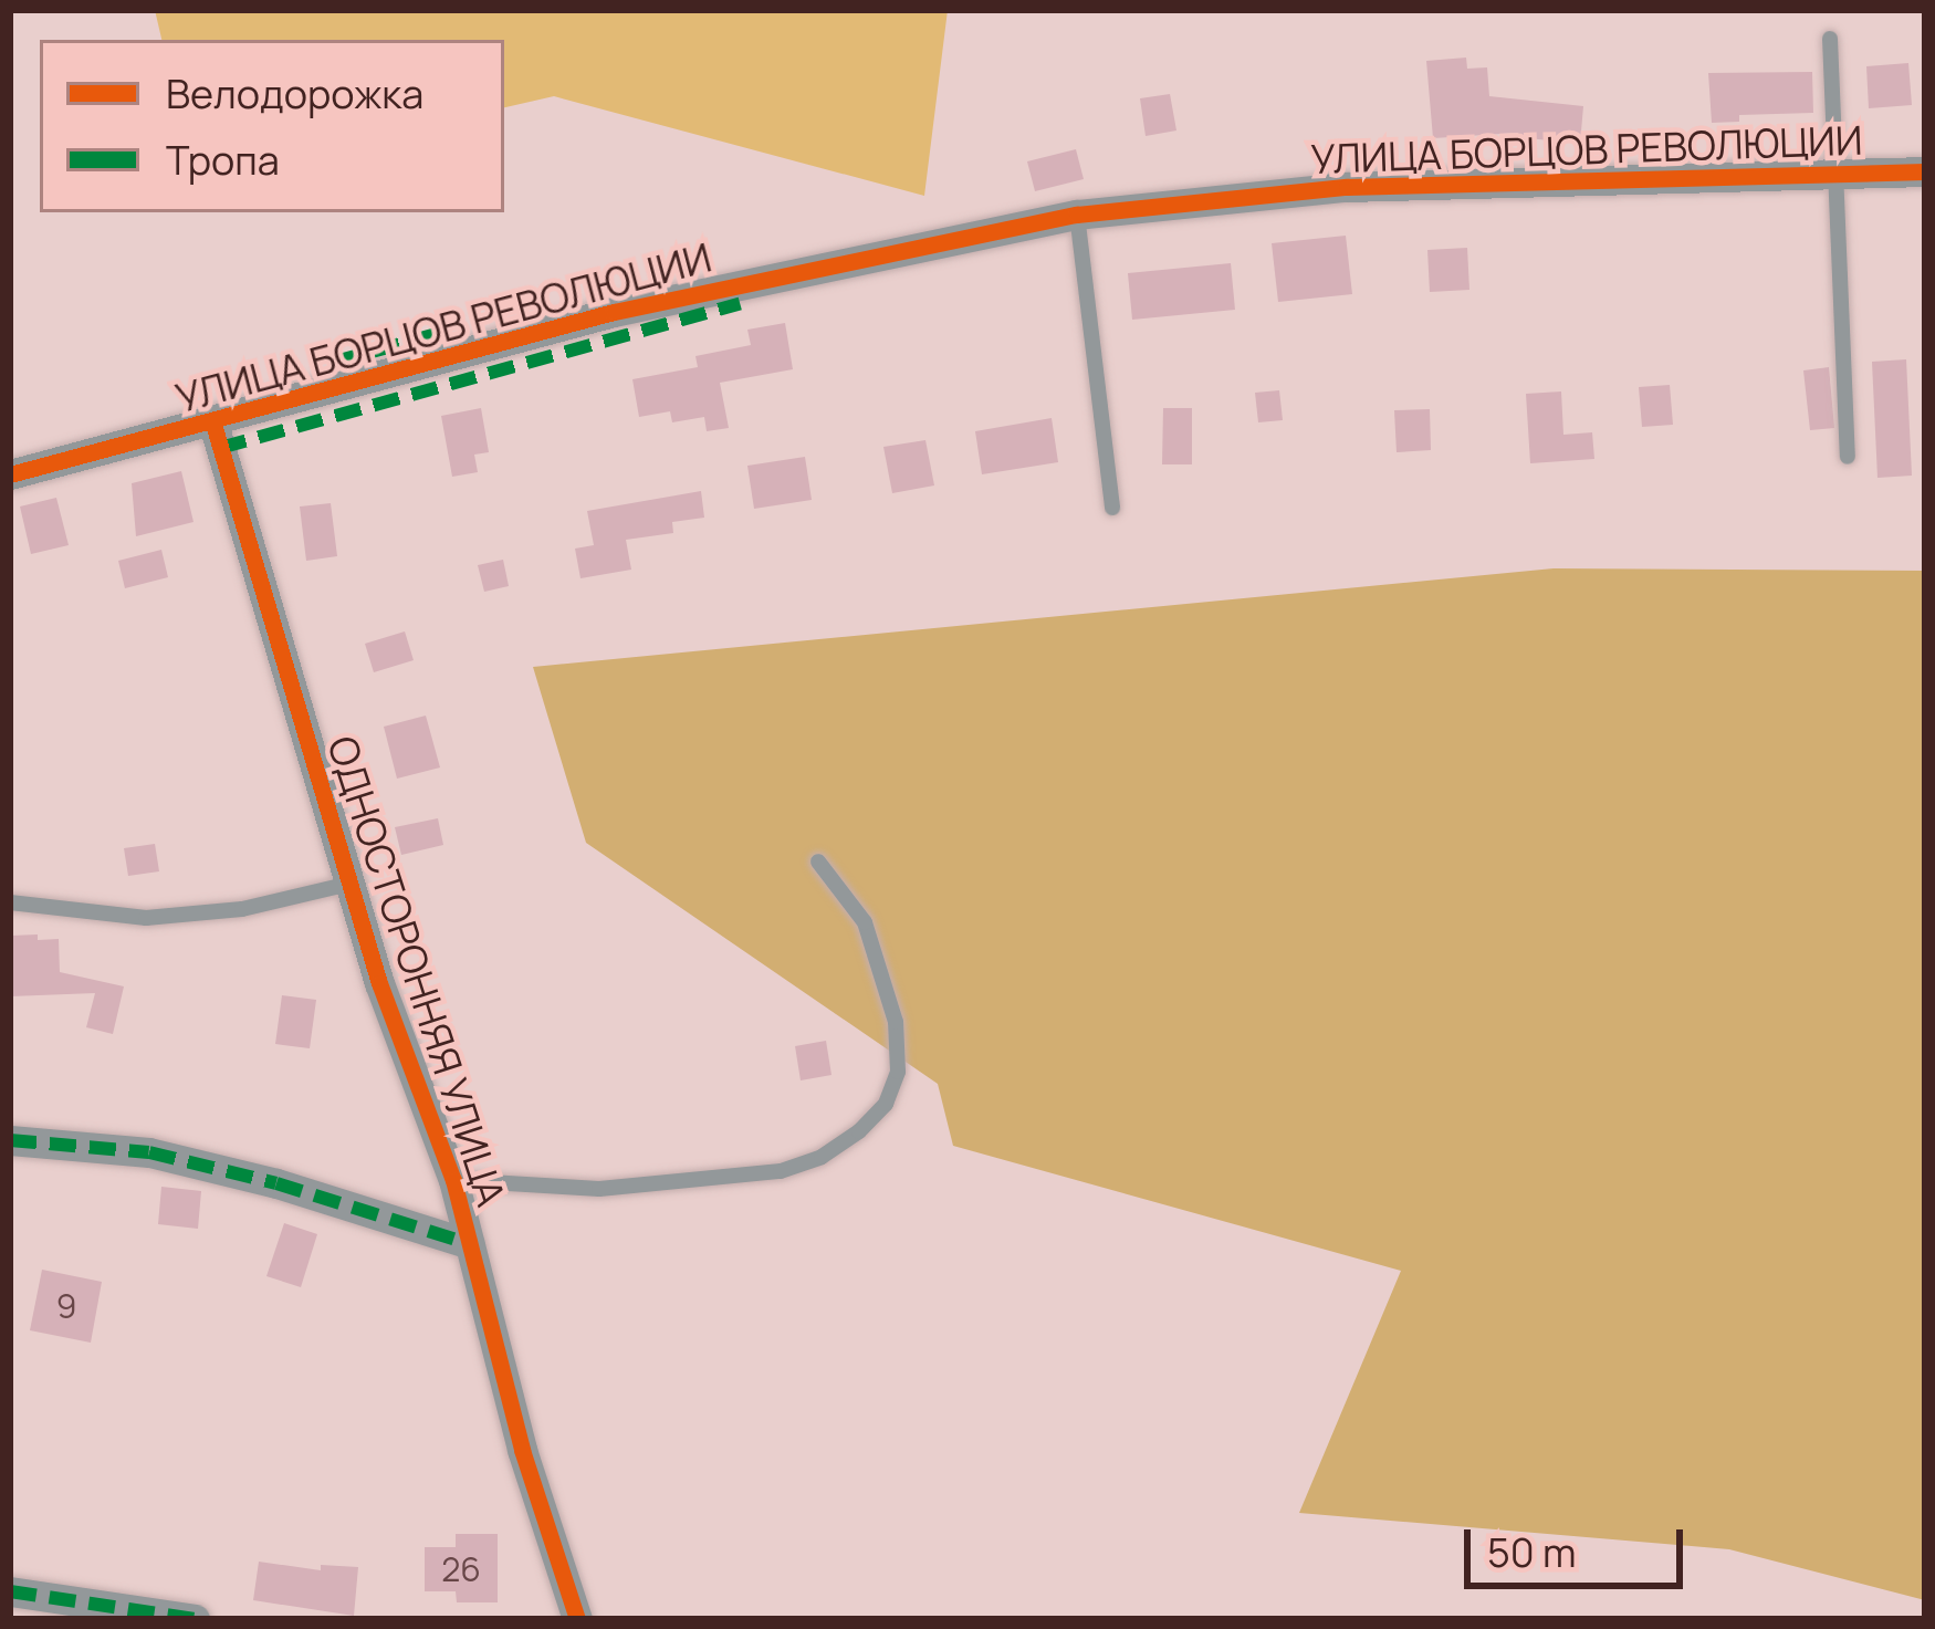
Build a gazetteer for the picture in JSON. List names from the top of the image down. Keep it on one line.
{"streets":{"street":["УЛИЦА БОРЦОВ РЕВОЛЮЦИИ","ОДНОСТОРОННЯЯ УЛИЦА"]},"crossings":[["УЛИЦА БОРЦОВ РЕВОЛЮЦИИ","ОДНОСТОРОННЯЯ УЛИЦА"]],"house_numbers":["9","26"],"legend":["Велодорожка","Тропа"],"scale_bar":"50 m"}
